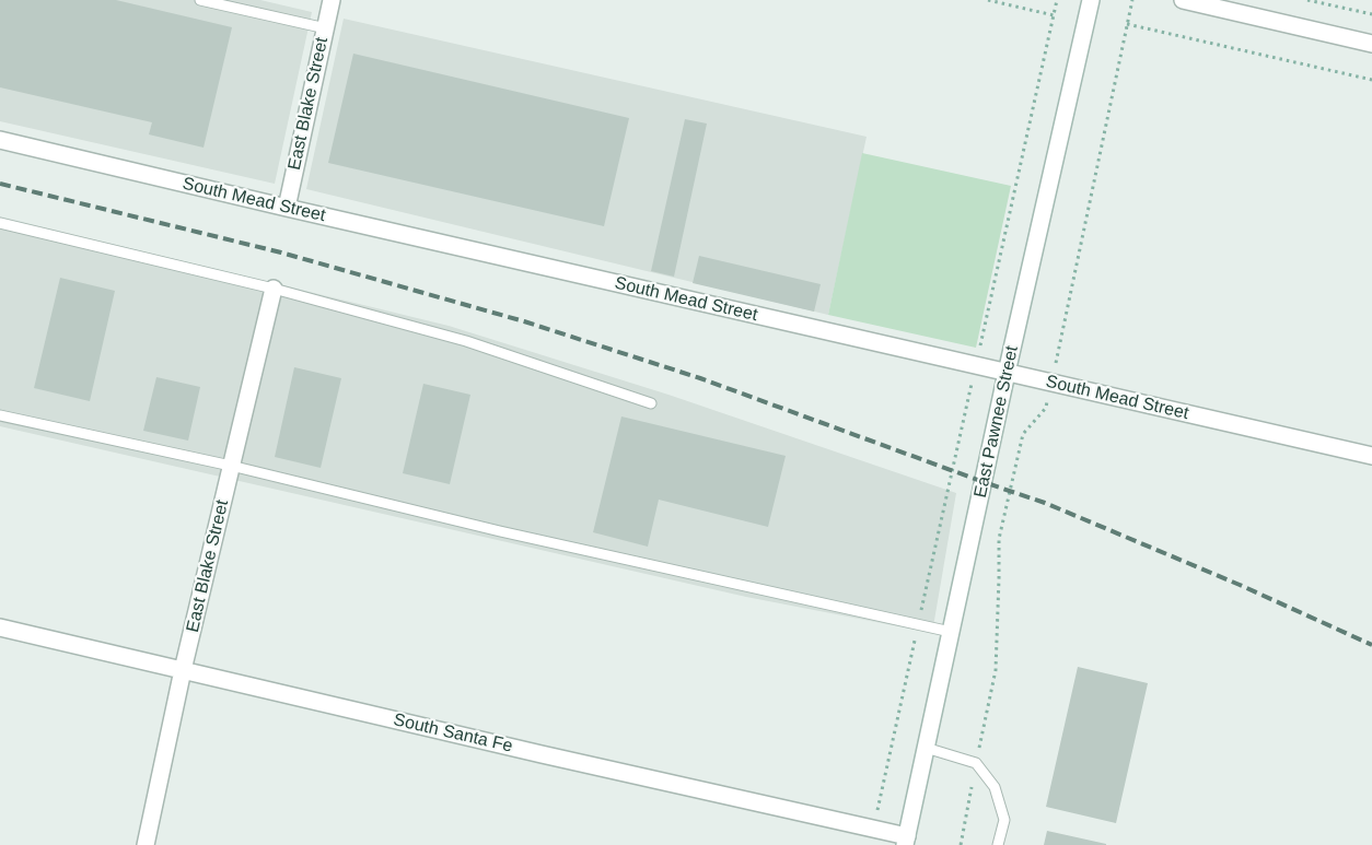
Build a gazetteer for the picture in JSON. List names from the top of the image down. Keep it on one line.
{"streets":{"street":["East Blake Street","South Mead Street","East Pawnee Street","South Santa Fe"]},"crossings":[["East Blake Street","South Mead Street"],["East Blake Street","South Santa Fe"],["South Mead Street","East Pawnee Street"],["East Pawnee Street","South Santa Fe"]]}
